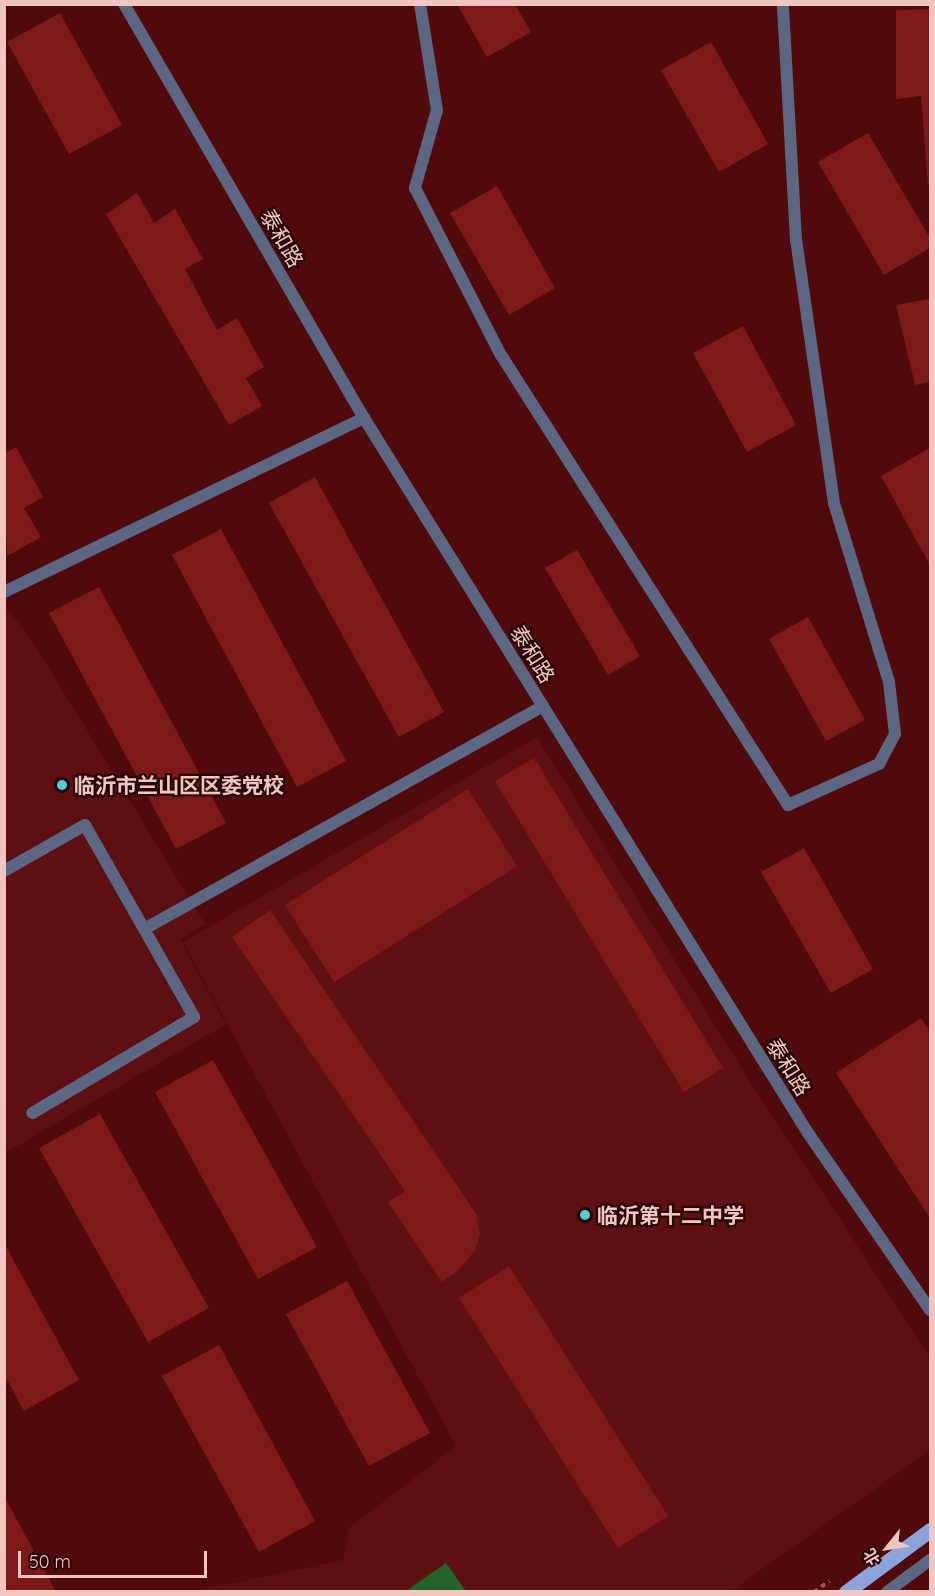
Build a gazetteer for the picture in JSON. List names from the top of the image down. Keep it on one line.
{"streets":{"street":["泰和路"]},"places":["临沂市兰山区区委党校","临沂第十二中学"],"scale_bar":"50 m","north":"bottom left"}
